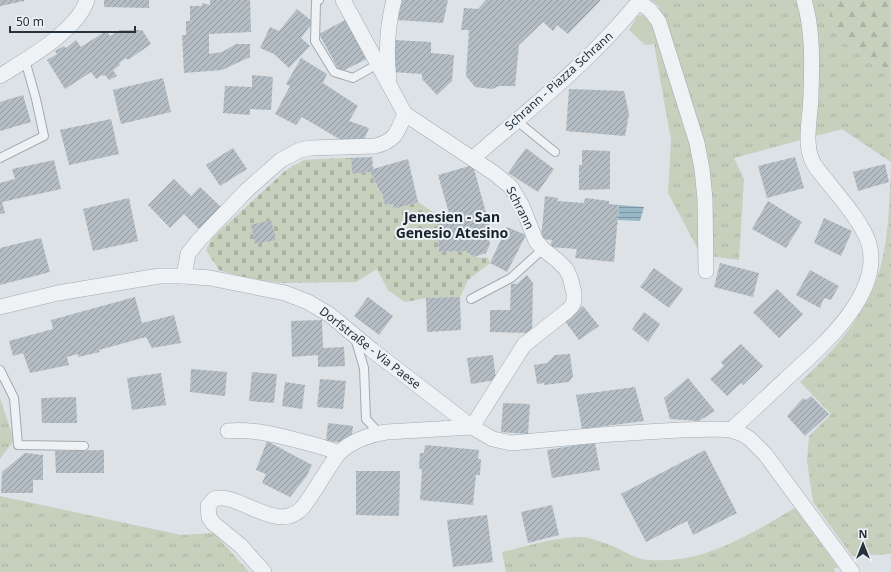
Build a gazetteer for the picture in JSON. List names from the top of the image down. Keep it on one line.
{"streets":{"street":["Schrann - Piazza Schrann","Schrann","Dorfstraße - Via Paese"]},"crossings":[["Schrann - Piazza Schrann","Schrann"],["Schrann","Dorfstraße - Via Paese"]],"districts":["Jenesien - San Genesio Atesino"],"scale_bar":"50 m","north":"top"}
